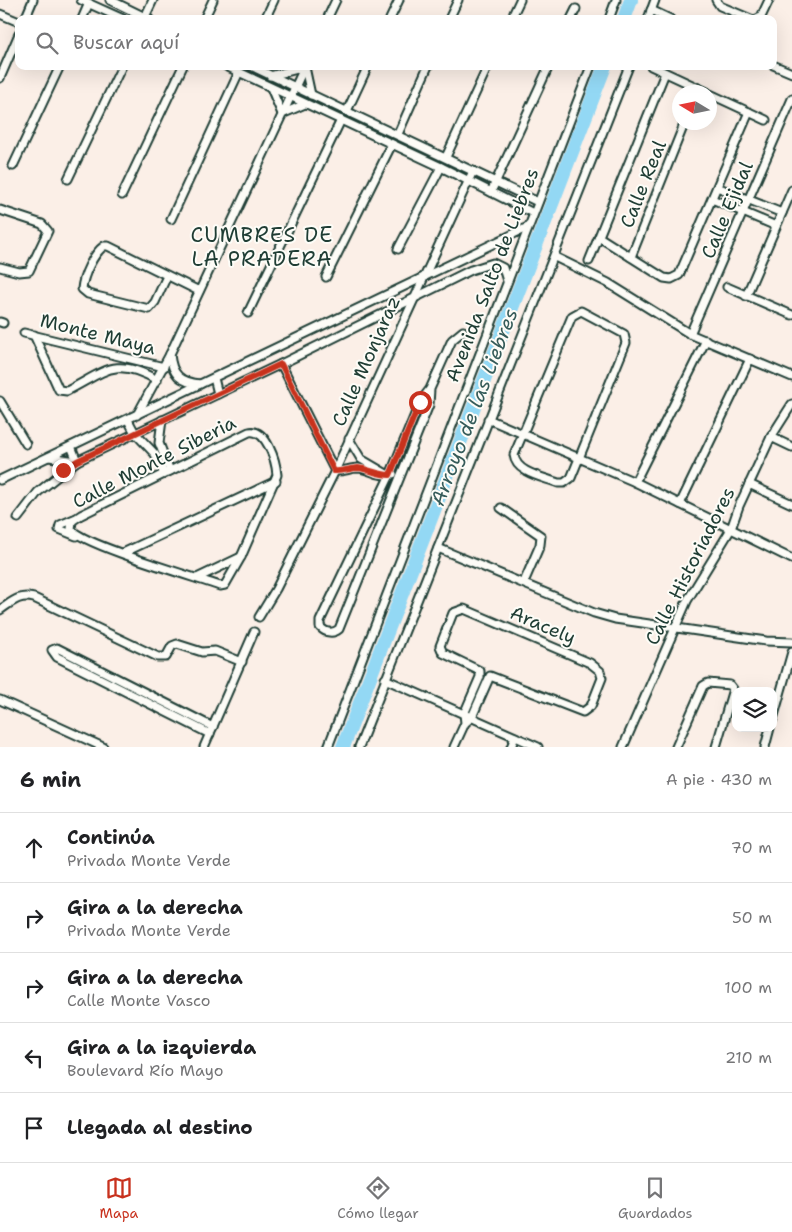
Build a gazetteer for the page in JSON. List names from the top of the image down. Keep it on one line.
{"streets":{"street":["Calle Real","Calle Ejidal","Avenida Salto de Liebres","Monte Maya","Calle Monjaraz","Calle Monte Siberia","Calle Historiadores","Aracely"]},"districts":["CUMBRES DE LA PRADERA"],"water":["Arroyo de las Liebres"],"north":"left","page":{"search":"Buscar aquí","heading":["6 min","A pie · 430 m"],"list":[["Continúa","Privada Monte Verde","70 m"],["Gira a la derecha","Privada Monte Verde","50 m"],["Gira a la derecha","Calle Monte Vasco","100 m"],["Gira a la izquierda","Boulevard Río Mayo","210 m"],"Llegada al destino"],"nav":["Mapa","Cómo llegar","Guardados"]}}
